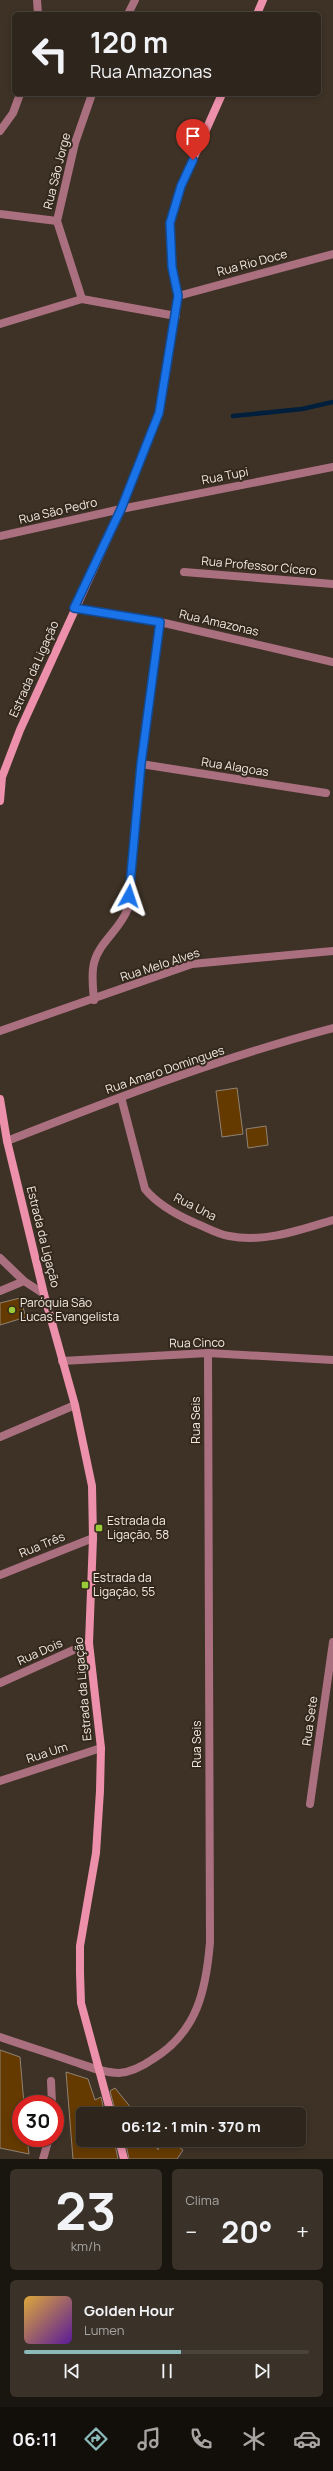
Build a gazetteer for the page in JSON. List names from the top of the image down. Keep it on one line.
{"streets":{"street":["Rua São Jorge","Rua Rio Doce","Rua Tupi","Rua São Pedro","Rua Professor Cícero","Rua Amazonas","Estrada da Ligação","Rua Alagoas","Rua Melo Alves","Rua Amaro Domingues","Rua Una","Rua Cinco","Rua Seis","Rua Três","Rua Dois","Rua Sete","Rua Um"]},"crossings":[["Rua Rio Doce","Estrada da Ligação"],["Rua Tupi","Rua São Pedro"],["Rua Tupi","Estrada da Ligação"],["Rua São Pedro","Estrada da Ligação"],["Rua Amazonas","Estrada da Ligação"],["Estrada da Ligação","Rua Amaro Domingues"],["Estrada da Ligação","Rua Cinco"],["Estrada da Ligação","Rua Seis"],["Estrada da Ligação","Rua Três"],["Estrada da Ligação","Rua Dois"],["Estrada da Ligação","Rua Um"],["Rua Amaro Domingues","Rua Una"],["Rua Cinco","Rua Seis"]],"places":{"other":["Paróquia São Lucas Evangelista"],"transit":["Estrada da Ligação, 58","Estrada da Ligação, 55"]},"page":{"turn":["120 m","Rua Amazonas"],"limit":"30","trip":"06:12 · 1 min · 370 m","tile":[["23","km/h"],"Clima"],"heat":["−","20°","+"],"song":["Golden Hour","Lumen"],"tabs":"06:11"}}
